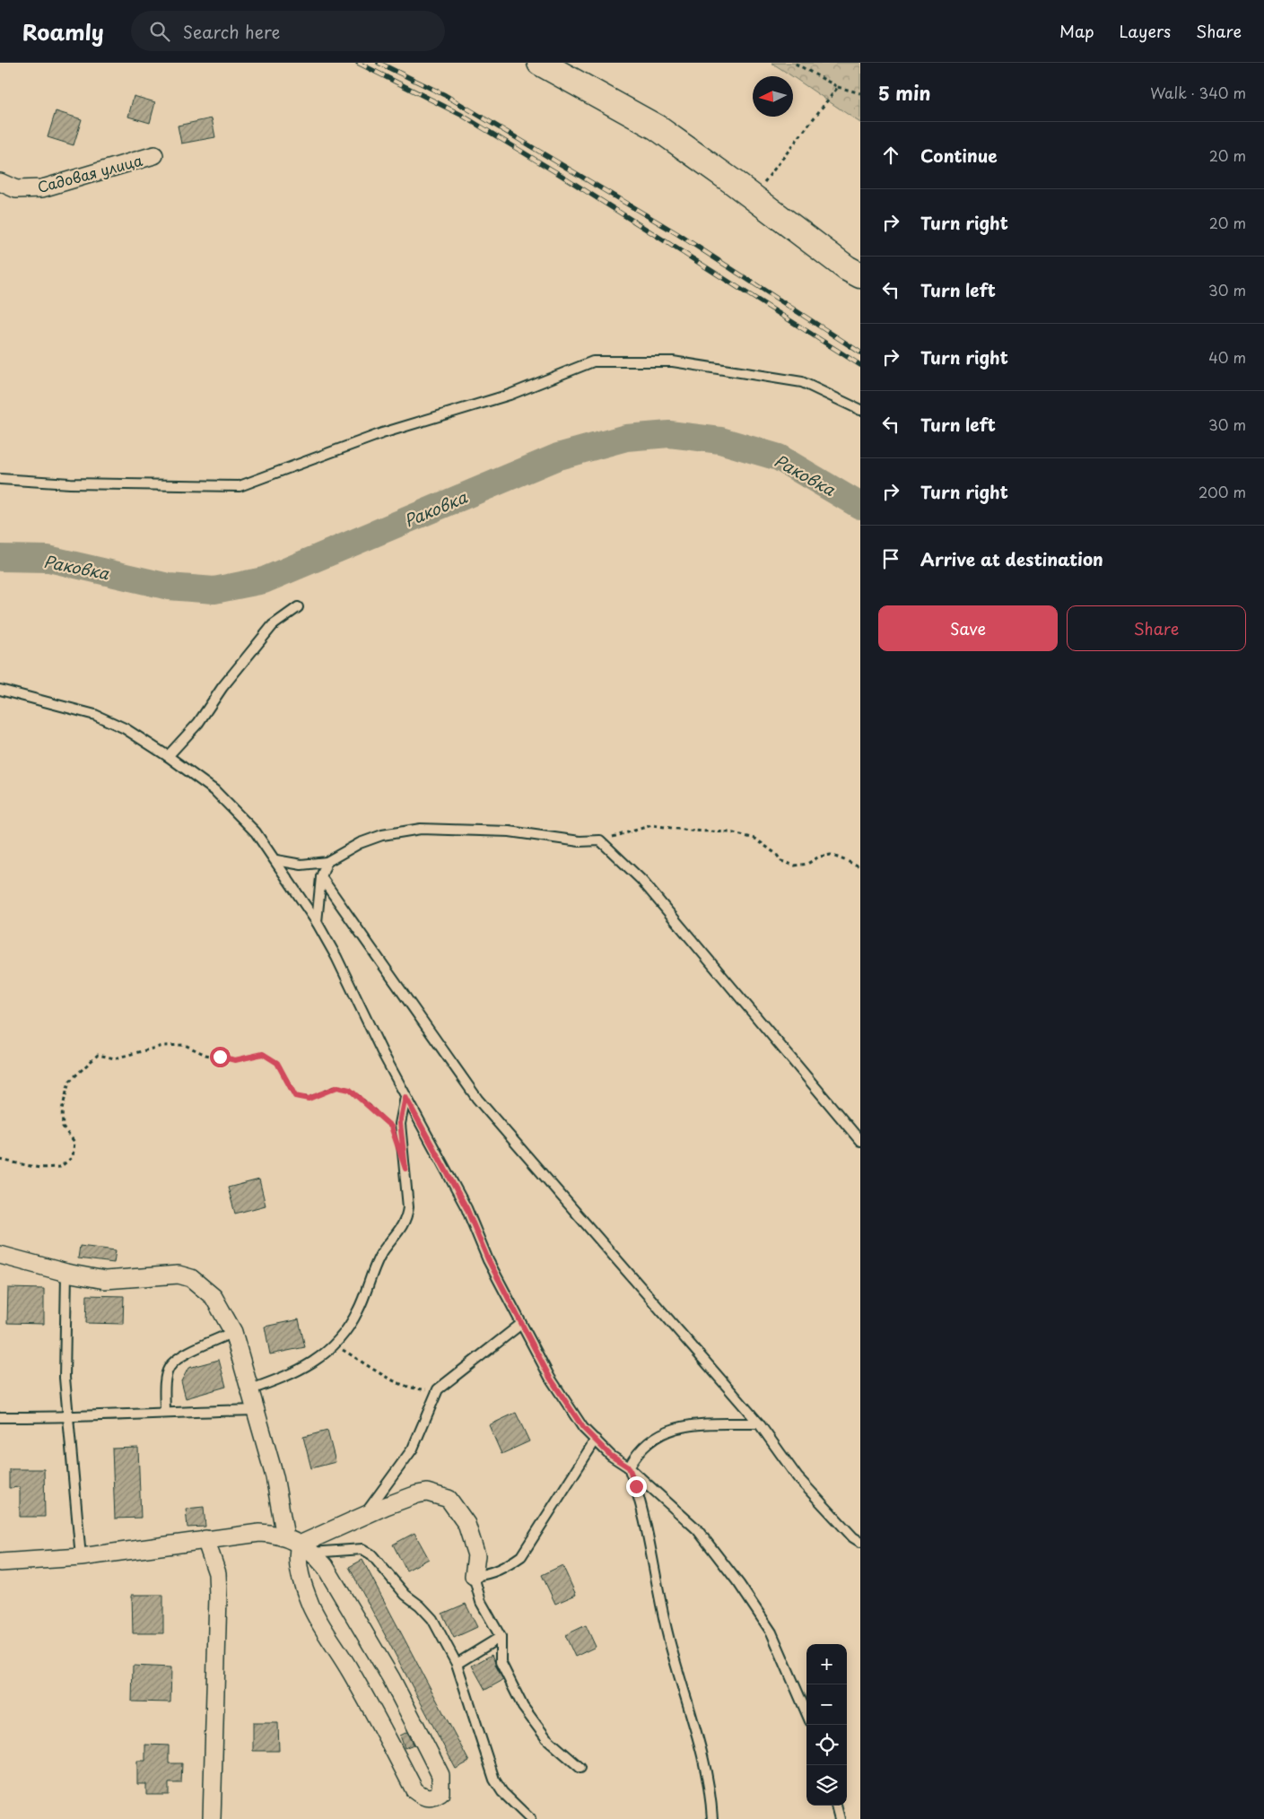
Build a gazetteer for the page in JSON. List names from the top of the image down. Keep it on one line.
{"streets":{"street":["Садовая улица"]},"water":["Раковка"],"north":"left","page":{"header":"Roamly","search":"Search here","nav":["Map","Layers","Share"],"heading":["5 min","Walk · 340 m"],"list":[["Continue","20 m"],["Turn right","20 m"],["Turn left","30 m"],["Turn right","40 m"],["Turn left","30 m"],["Turn right","200 m"],"Arrive at destination"],"buttons":["Save","Share"],"map_buttons":["+","−"]}}
